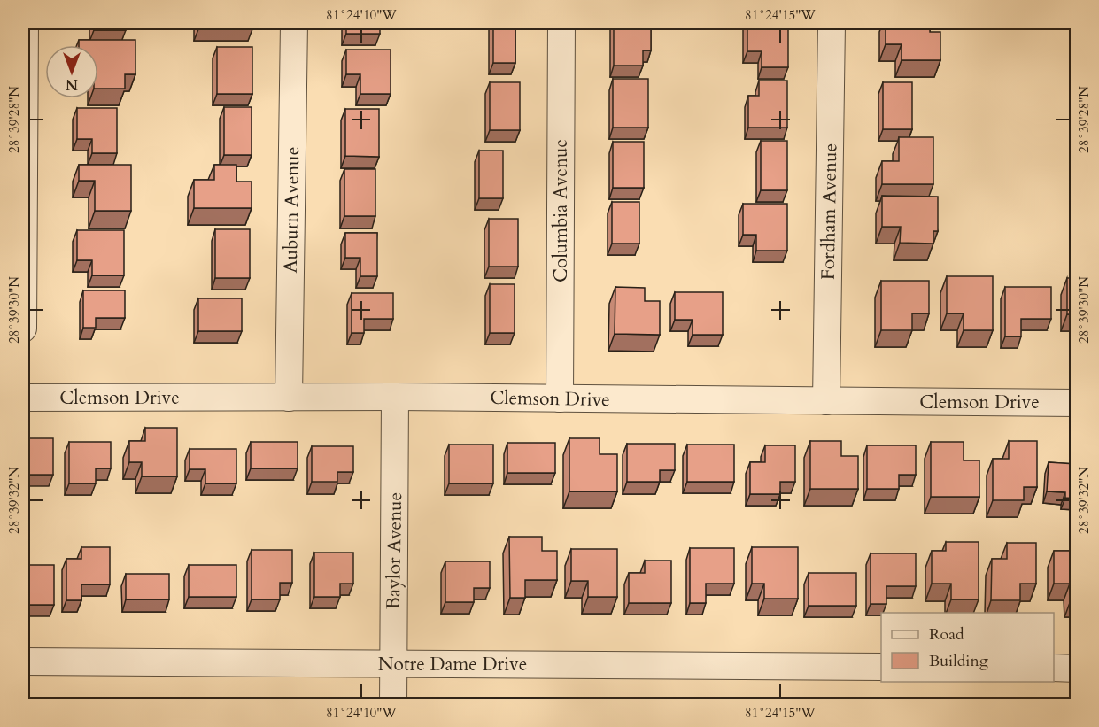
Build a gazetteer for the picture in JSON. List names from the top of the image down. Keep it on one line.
{"streets":{"street":["Auburn Avenue","Columbia Avenue","Fordham Avenue","Clemson Drive","Baylor Avenue","Notre Dame Drive"]},"crossings":[["Auburn Avenue","Clemson Drive"],["Columbia Avenue","Clemson Drive"],["Fordham Avenue","Clemson Drive"],["Clemson Drive","Baylor Avenue"],["Baylor Avenue","Notre Dame Drive"]],"legend":["Road","Building"],"north":"bottom","coordinates":["81°24'10\"W","81°24'15\"W","28°39'28\"N","28°39'30\"N","28°39'32\"N"]}
